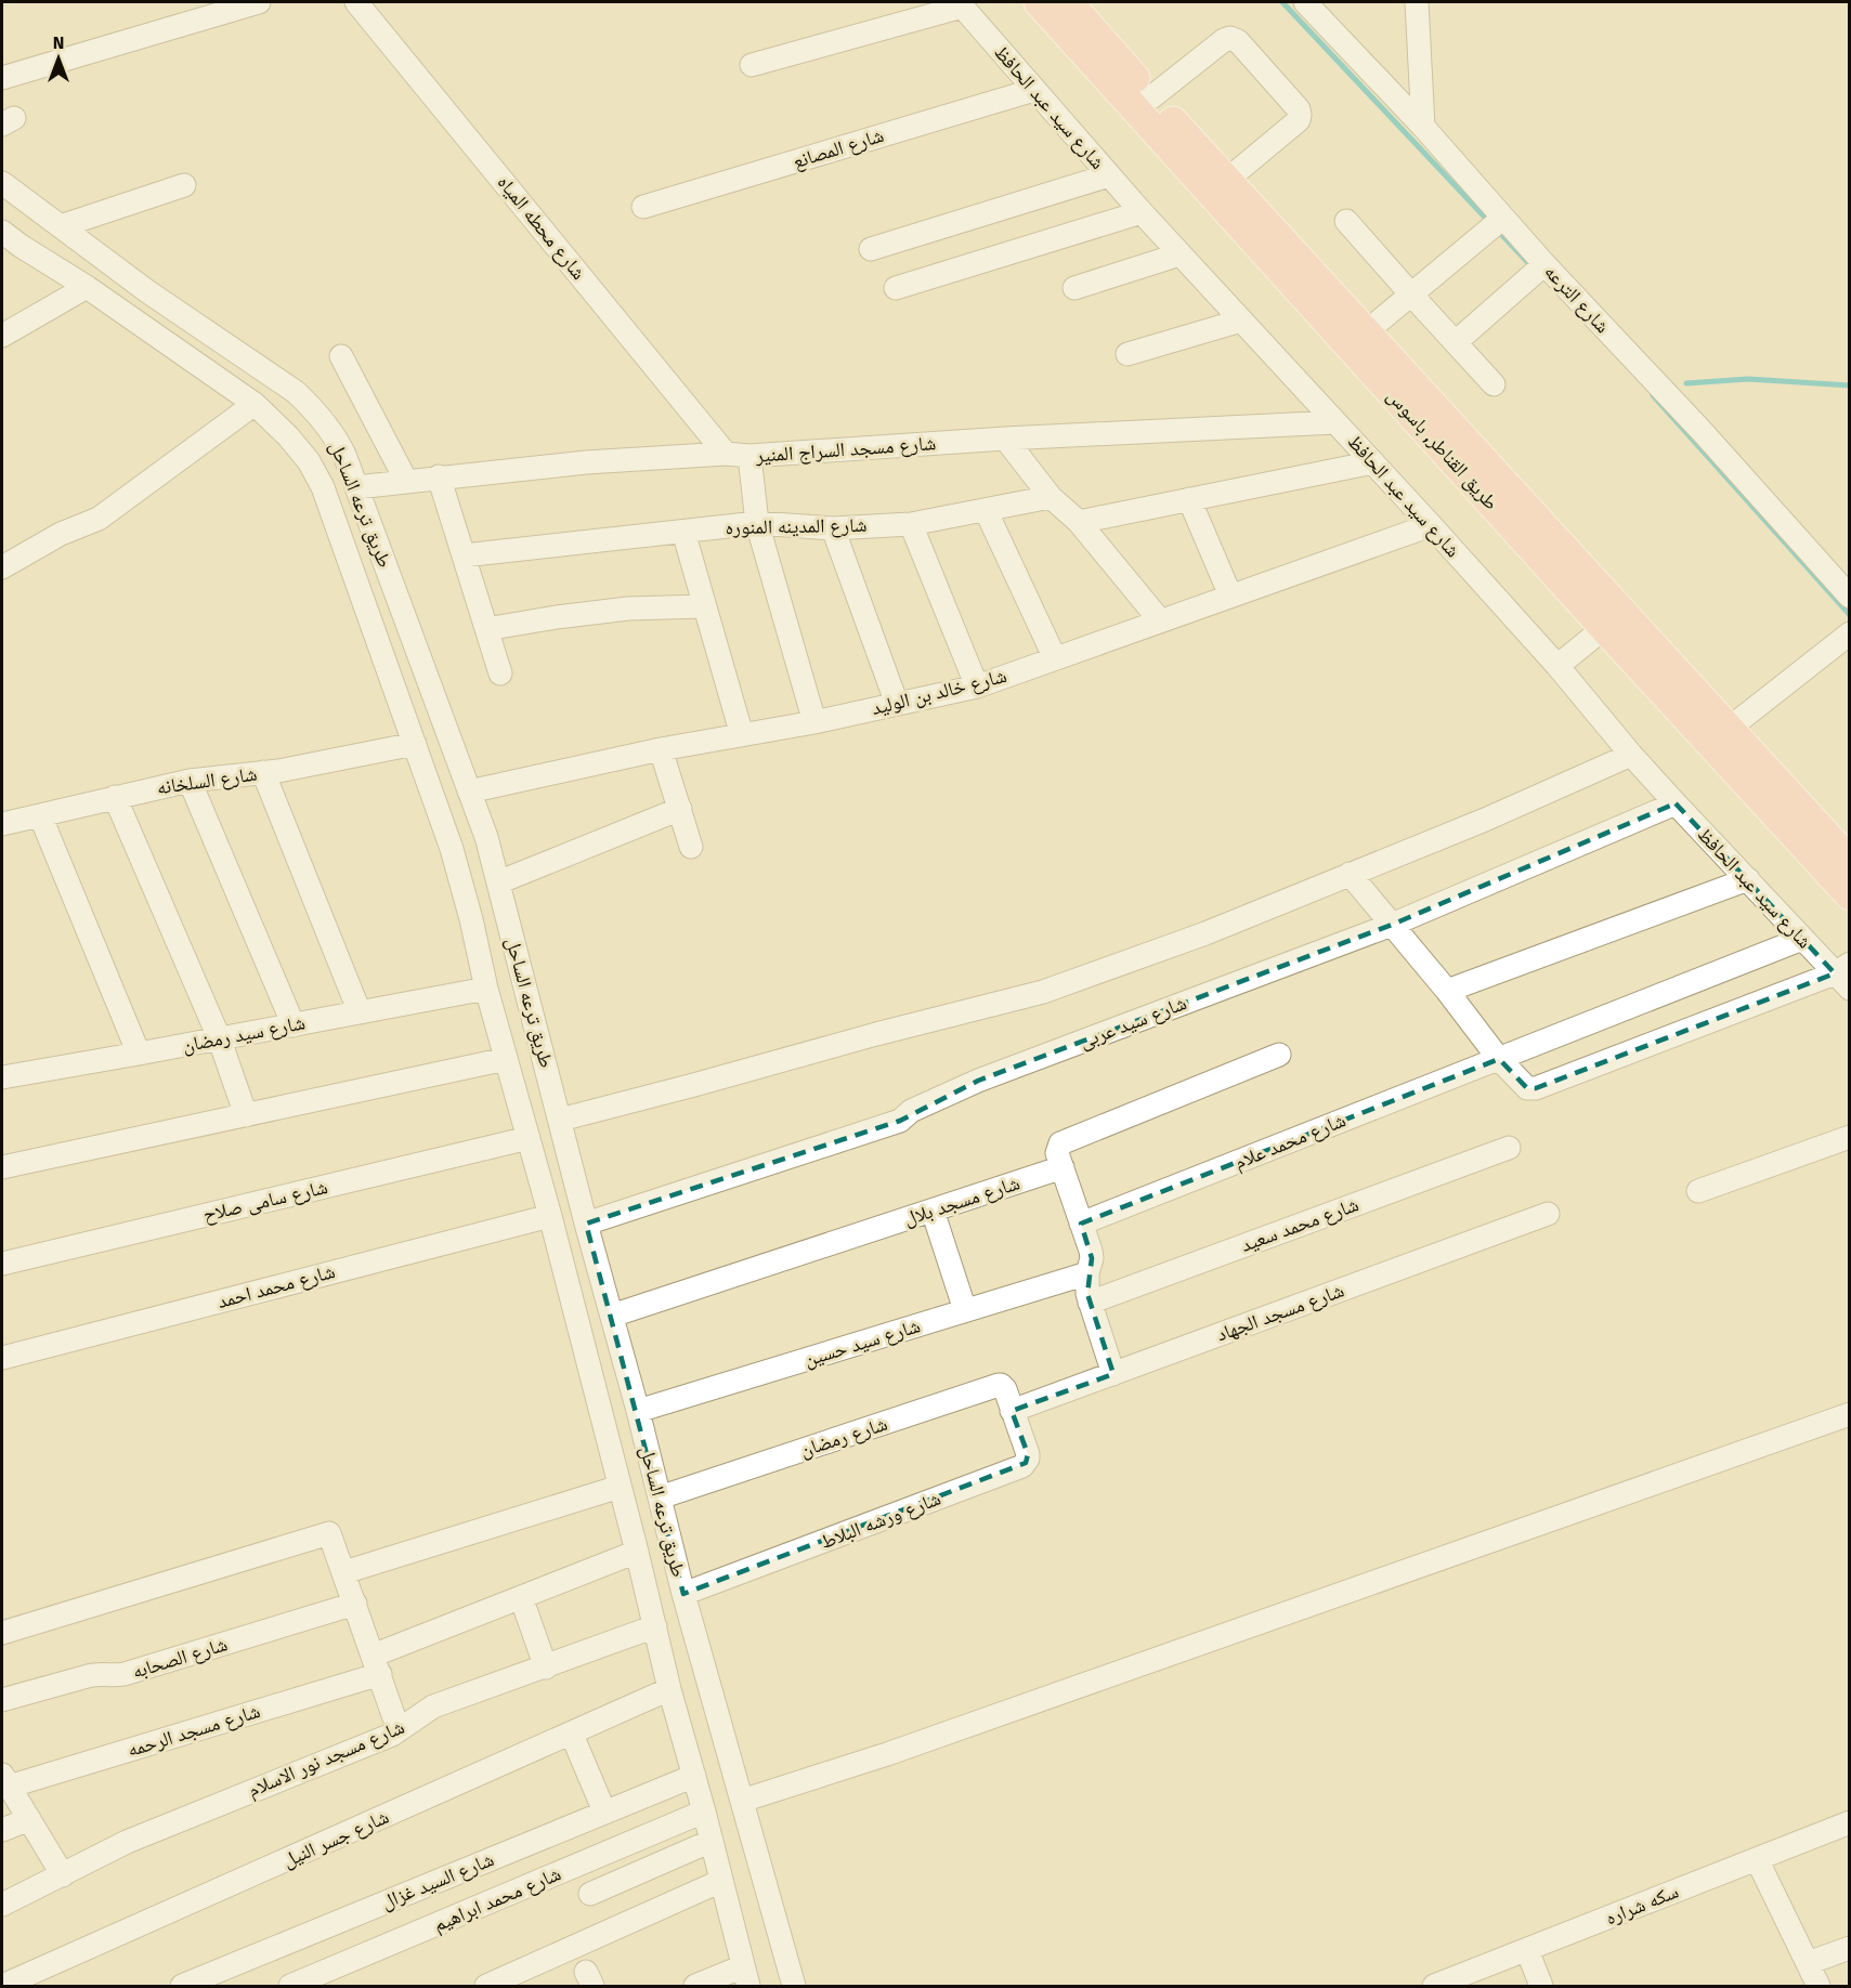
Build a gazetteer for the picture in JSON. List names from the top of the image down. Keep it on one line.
{"streets":{"main road":["طريق القناطر, باسوس"],"street":["شارع سيد عبد الحافظ","شارع المصانع","شارع محطه المياه","شارع الترعه","شارع مسجد السراج المنير","طريق ترعه الساحل","شارع المدينه المنوره","شارع خالد بن الوليد","شارع السلخانه","شارع سيد عربى","شارع سيد رمضان","شارع محمد علام","شارع سامى صلاح","شارع مسجد بلال","شارع محمد سعيد","شارع محمد احمد","شارع مسجد الجهاد","شارع سيد حسين","شارع رمضان","شارع ورشه البلاط","شارع الصحابه","شارع مسجد الرحمه","شارع مسجد نور الاسلام","شارع جسر النيل","شارع السيد غزال","شارع محمد ابراهيم","سكه شراره"]},"crossings":[["شارع سيد عبد الحافظ","شارع المصانع"],["شارع سيد عبد الحافظ","شارع مسجد السراج المنير"],["شارع سيد عبد الحافظ","شارع خالد بن الوليد"],["شارع سيد عبد الحافظ","شارع سيد عربى"],["شارع سيد عبد الحافظ","شارع محمد علام"],["شارع محطه المياه","شارع مسجد السراج المنير"],["شارع مسجد السراج المنير","طريق ترعه الساحل"],["طريق ترعه الساحل","شارع خالد بن الوليد"],["طريق ترعه الساحل","شارع السلخانه"],["طريق ترعه الساحل","شارع سيد عربى"],["طريق ترعه الساحل","شارع سيد رمضان"],["طريق ترعه الساحل","شارع سامى صلاح"],["طريق ترعه الساحل","شارع مسجد بلال"],["طريق ترعه الساحل","شارع محمد احمد"],["طريق ترعه الساحل","شارع سيد حسين"],["طريق ترعه الساحل","شارع رمضان"],["طريق ترعه الساحل","شارع ورشه البلاط"],["طريق ترعه الساحل","شارع مسجد الرحمه"],["طريق ترعه الساحل","شارع مسجد نور الاسلام"],["طريق ترعه الساحل","شارع جسر النيل"],["طريق ترعه الساحل","شارع السيد غزال"],["طريق ترعه الساحل","شارع محمد ابراهيم"],["شارع مسجد الجهاد","شارع رمضان"],["شارع مسجد الجهاد","شارع ورشه البلاط"],["شارع رمضان","شارع ورشه البلاط"]],"north":"top"}
